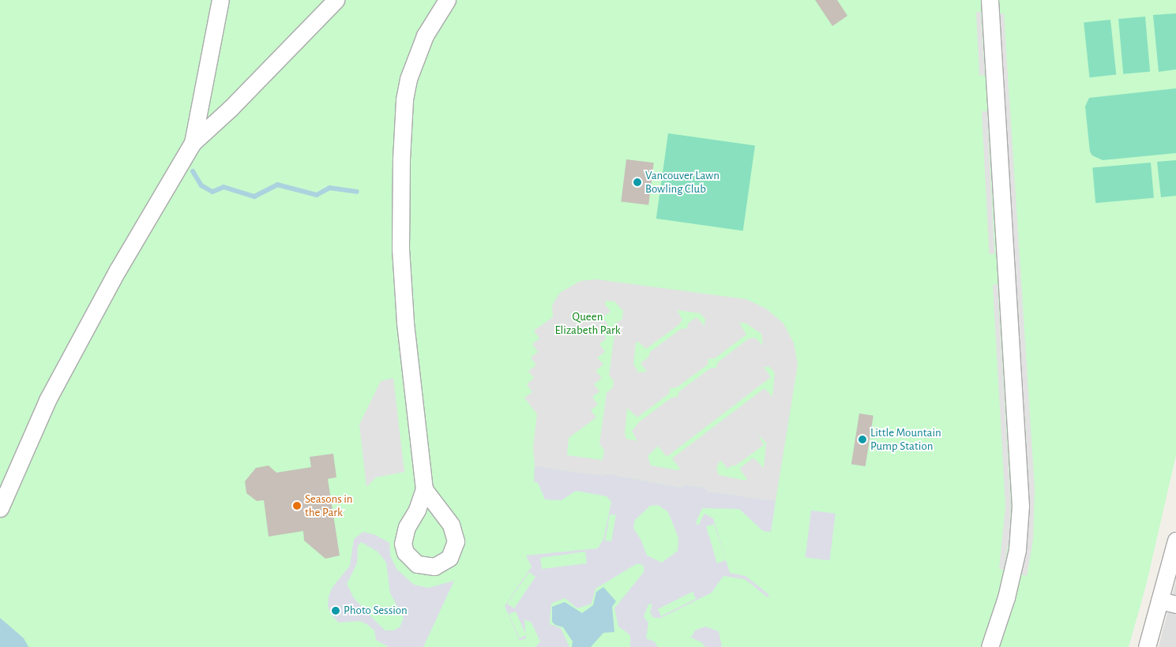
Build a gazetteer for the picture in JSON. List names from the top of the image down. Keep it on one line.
{"parks":["Queen Elizabeth Park"],"places":["Vancouver Lawn Bowling Club","Little Mountain Pump Station","Seasons in the Park","Photo Session"]}
